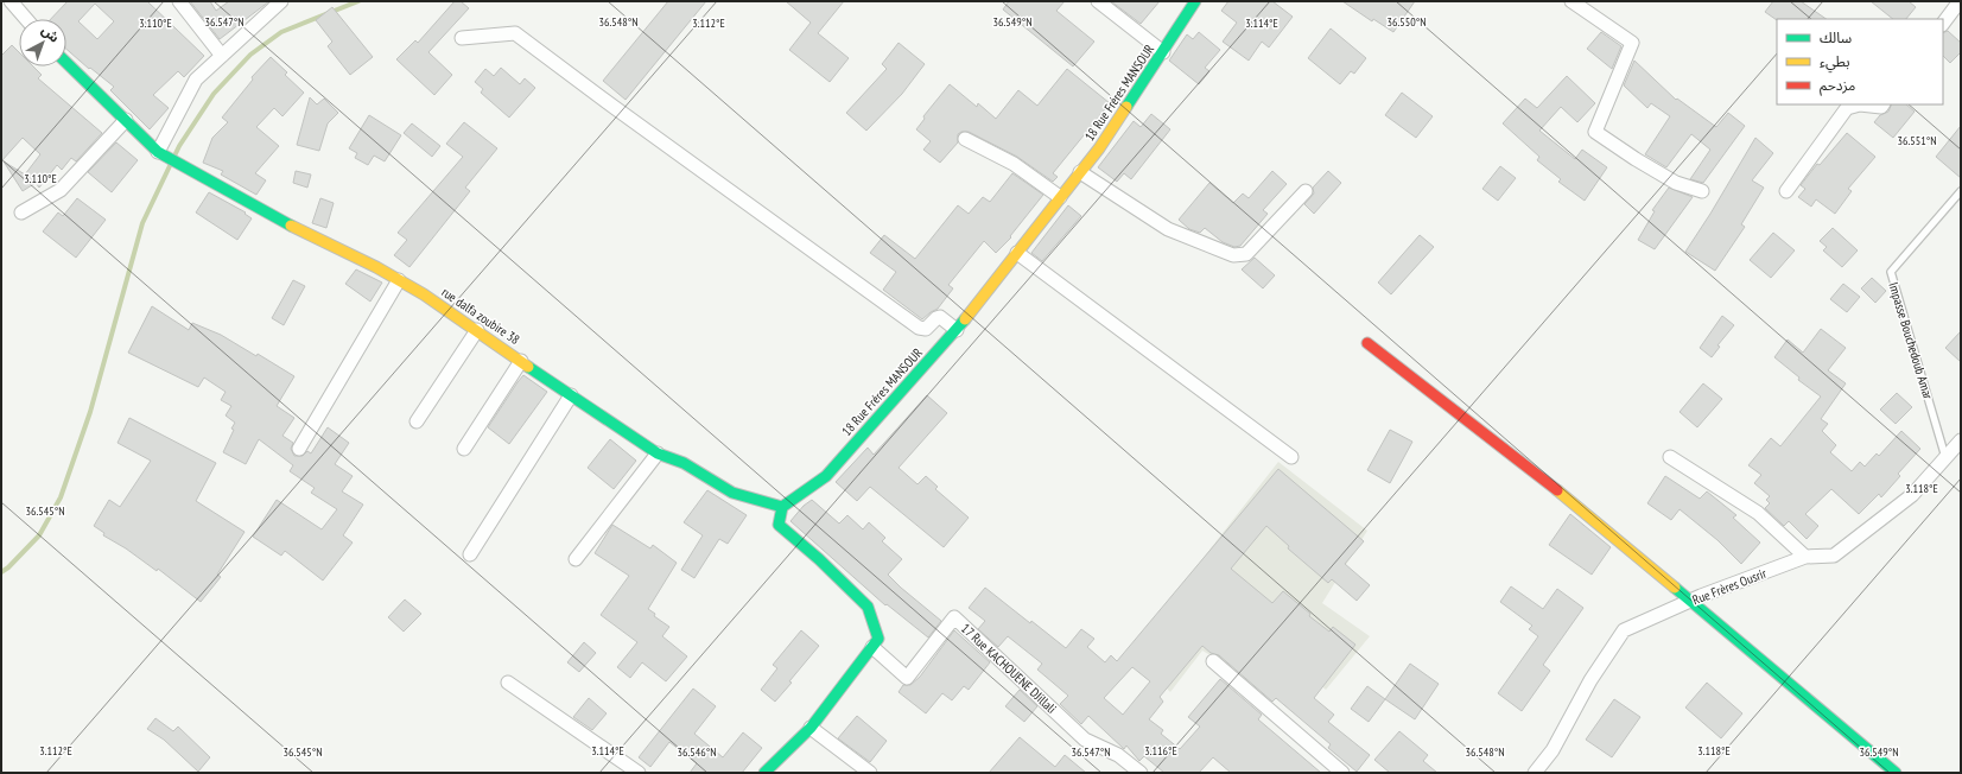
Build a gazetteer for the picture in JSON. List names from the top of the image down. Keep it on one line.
{"streets":{"street":["18 Rue Fréres MANSOUR","rue dalfa zoubire 38","Rue Frères Ousrir","17 Rue KACHOUENE DJillali"],"lane":["Impasse Bouchedoub Amar"]},"crossings":[["18 Rue Fréres MANSOUR","rue dalfa zoubire 38"],["Impasse Bouchedoub Amar","Rue Frères Ousrir"]],"legend":["سالك","بطيء","مزدحم"],"north":"top right","coordinates":["36.547°N","36.548°N","36.549°N","36.550°N","3.110°E","3.112°E","3.114°E","36.551°N","3.118°E","36.545°N","3.116°E","36.546°N"]}
